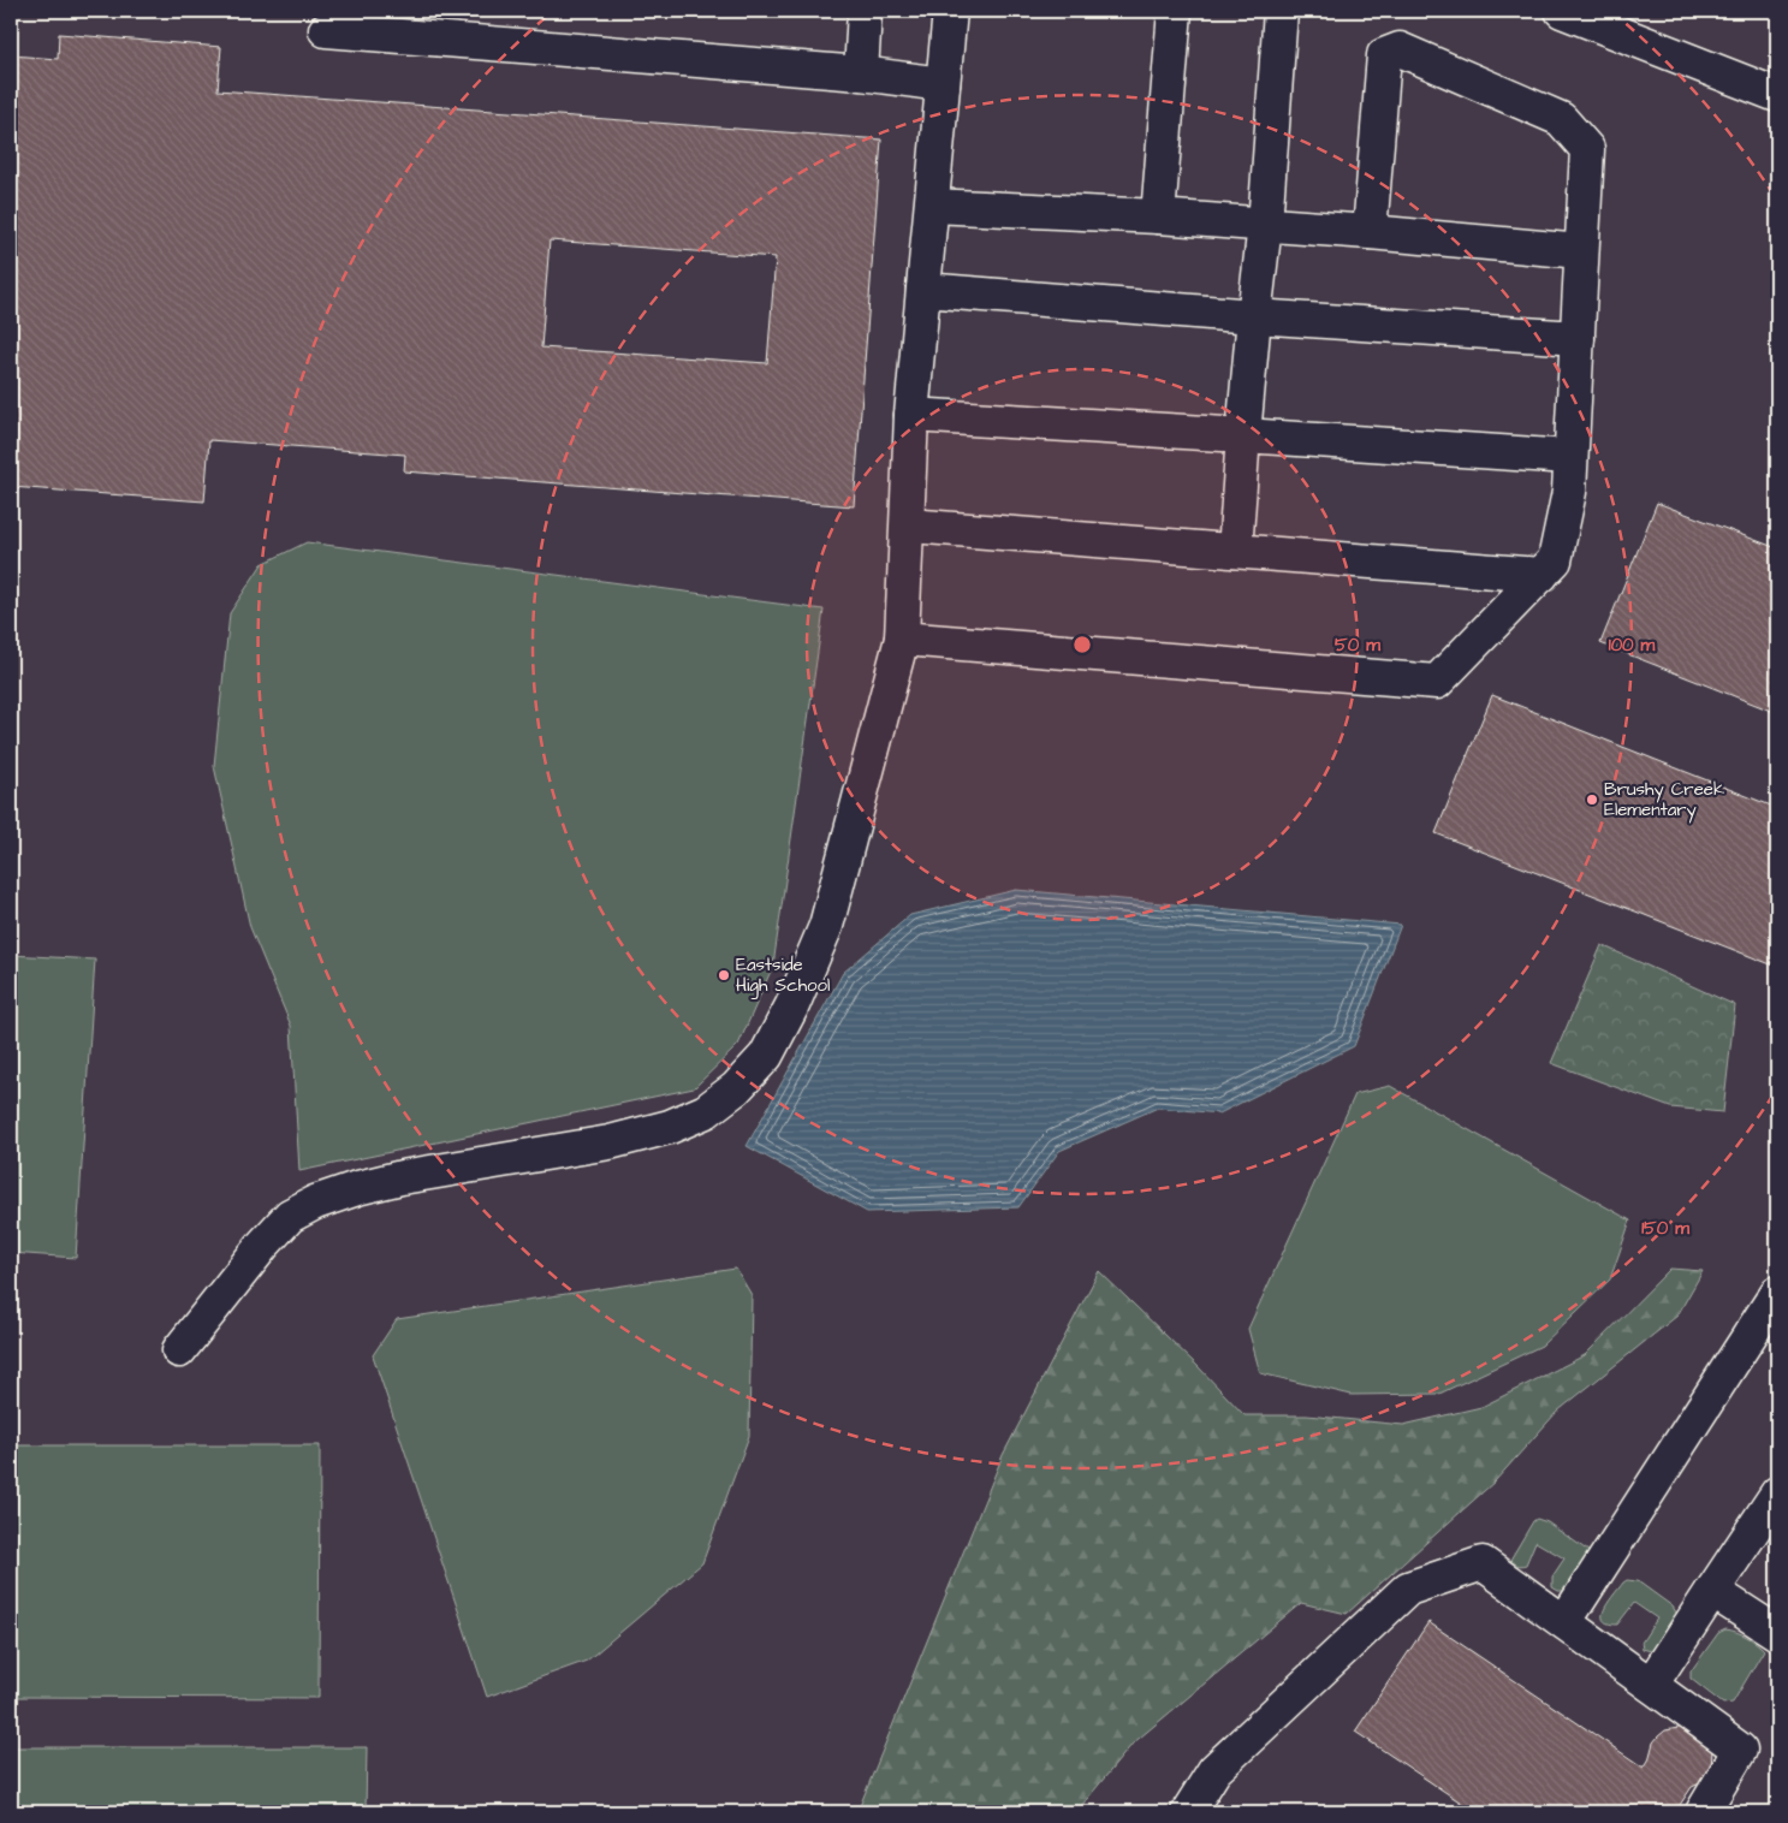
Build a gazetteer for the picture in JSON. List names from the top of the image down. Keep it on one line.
{"places":["Brushy Creek Elementary","Eastside High School"],"rings":["50 m","100 m","150 m"]}
